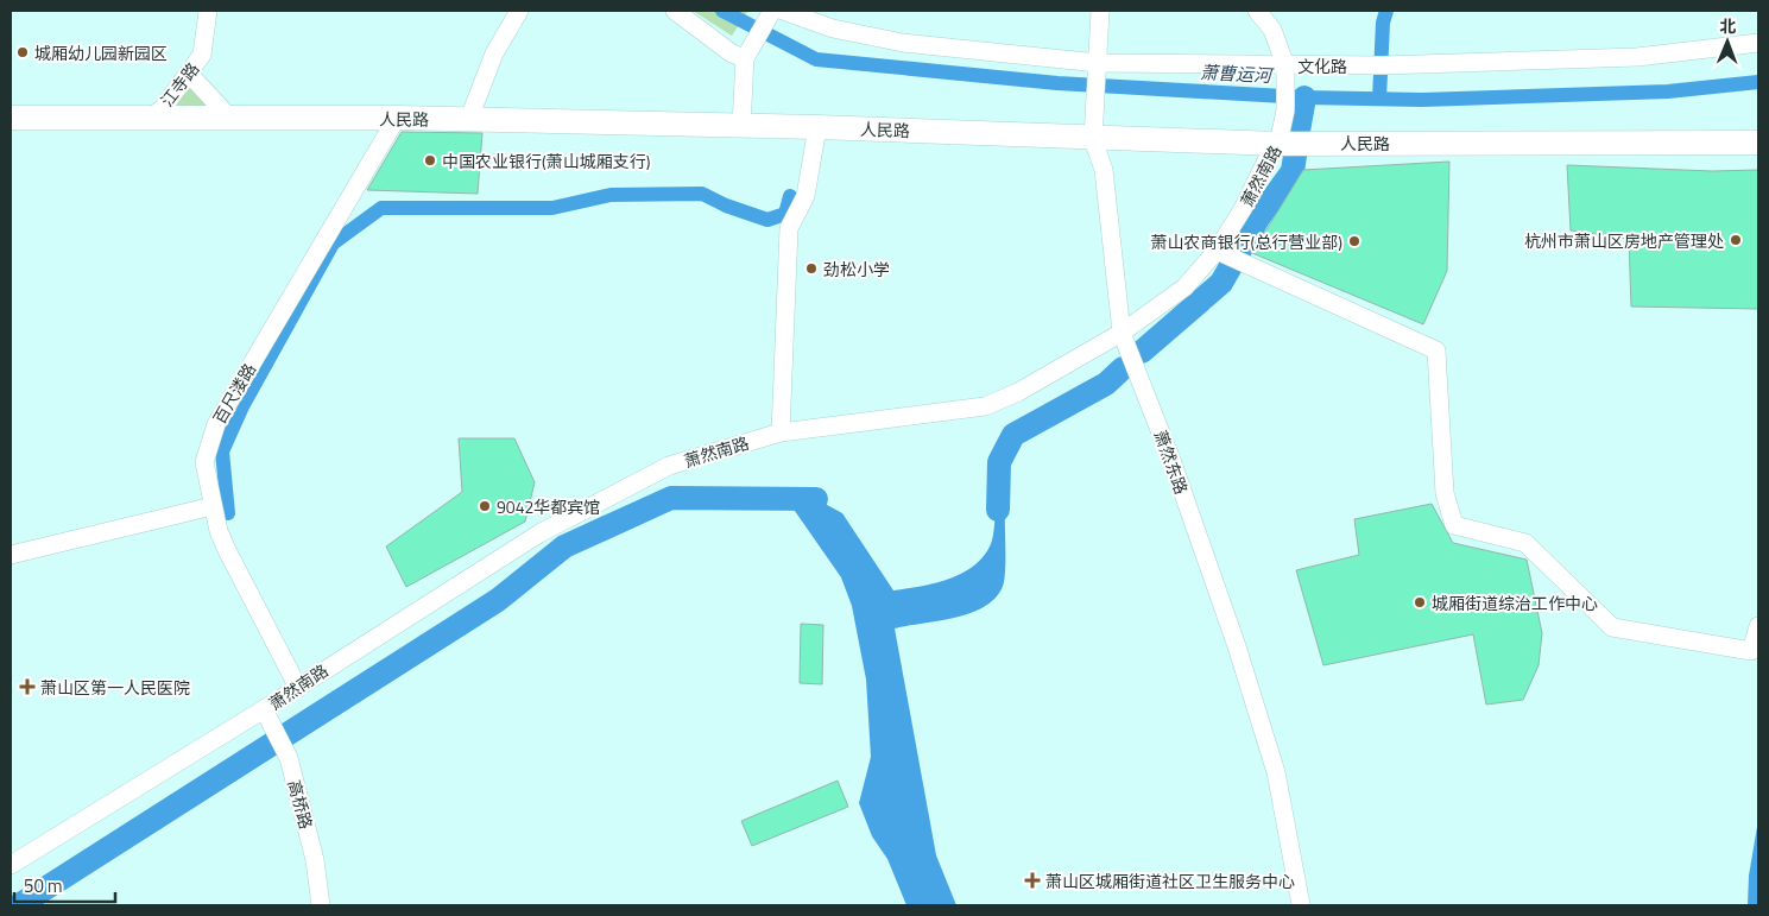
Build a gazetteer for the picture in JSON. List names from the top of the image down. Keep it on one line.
{"streets":{"main road":["人民路"],"street":["文化路","江寺路","萧然南路","百尺溇路","萧然东路","高桥路"]},"crossings":[["文化路","萧然南路"],["文化路","萧然东路"],["江寺路","人民路"],["人民路","萧然南路"],["人民路","百尺溇路"],["人民路","萧然东路"],["萧然南路","百尺溇路"],["萧然南路","萧然东路"],["萧然南路","高桥路"]],"water":["萧曹运河"],"places":{"other":["城厢幼儿园新园区","中国农业银行(萧山城厢支行)","杭州市萧山区房地产管理处","萧山农商银行(总行营业部)","劲松小学","9042华都宾馆","城厢街道综治工作中心"],"health":["萧山区第一人民医院","萧山区城厢街道社区卫生服务中心"]},"scale_bar":"50 m","north":"top"}
